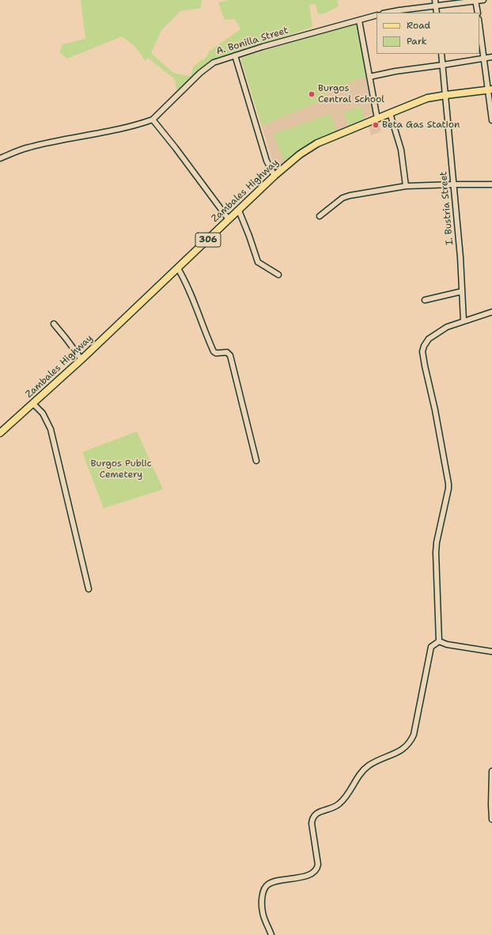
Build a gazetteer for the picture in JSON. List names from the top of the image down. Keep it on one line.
{"streets":{"main road":["Zambales Highway","306"],"street":["A. Bonilla Street","I. Bustria Street"]},"crossings":[["Zambales Highway","I. Bustria Street"]],"parks":["Burgos Public Cemetery"],"places":["Burgos Central School","Beta Gas Station"],"legend":["Road","Park"]}
